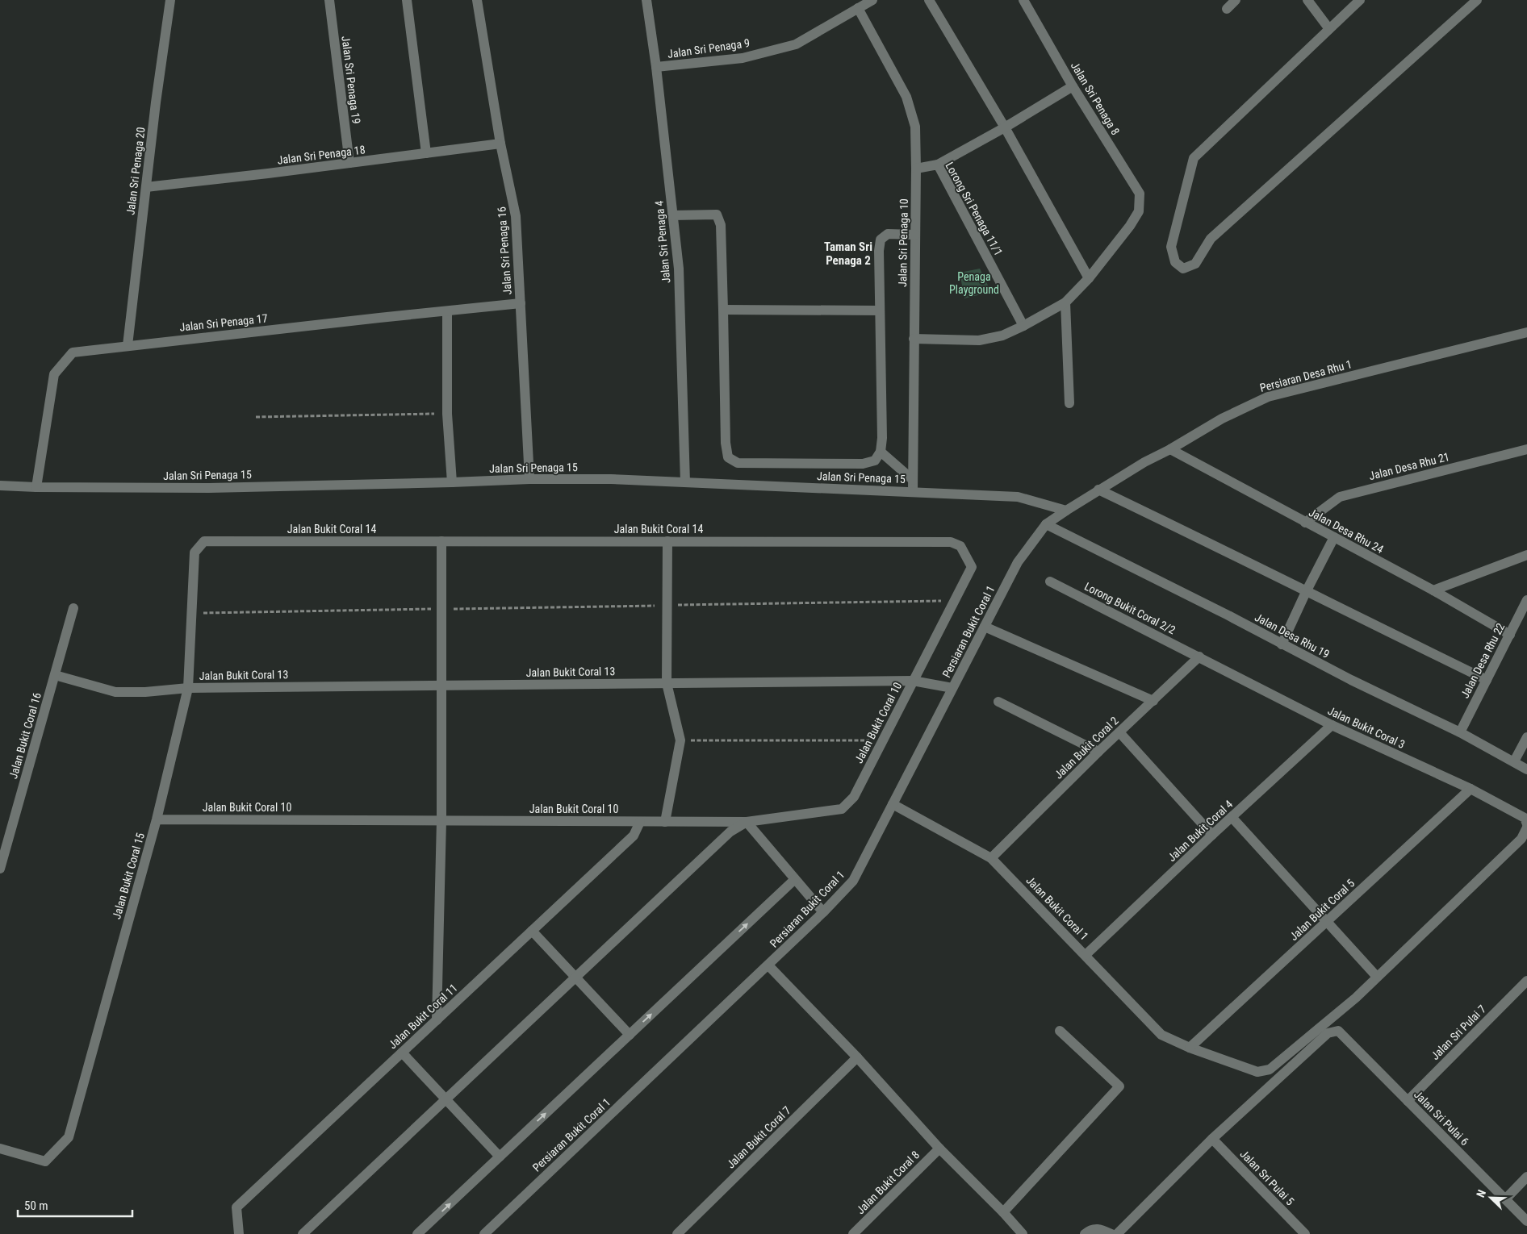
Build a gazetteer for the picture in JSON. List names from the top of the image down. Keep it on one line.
{"streets":{"street":["Jalan Sri Penaga 9","Jalan Sri Penaga 19","Jalan Sri Penaga 8","Jalan Sri Penaga 18","Jalan Sri Penaga 20","Lorong Sri Penaga 11/1","Jalan Sri Penaga 4","Jalan Sri Penaga 10","Jalan Sri Penaga 16","Jalan Sri Penaga 17","Persiaran Desa Rhu 1","Jalan Desa Rhu 21","Jalan Sri Penaga 15","Jalan Bukit Coral 14","Jalan Desa Rhu 24","Lorong Bukit Coral 2/2","Persiaran Bukit Coral 1","Jalan Desa Rhu 19","Jalan Desa Rhu 22","Jalan Bukit Coral 13","Jalan Bukit Coral 10","Jalan Bukit Coral 3","Jalan Bukit Coral 16","Jalan Bukit Coral 2","Jalan Bukit Coral 4","Jalan Bukit Coral 15","Jalan Bukit Coral 1","Jalan Bukit Coral 5","Jalan Bukit Coral 11","Jalan Sri Pulai 7","Jalan Sri Pulai 6","Jalan Bukit Coral 7","Jalan Sri Pulai 5","Jalan Bukit Coral 8"]},"crossings":[["Jalan Sri Penaga 9","Jalan Sri Penaga 4"],["Jalan Sri Penaga 9","Jalan Sri Penaga 10"],["Jalan Sri Penaga 19","Jalan Sri Penaga 18"],["Jalan Sri Penaga 18","Jalan Sri Penaga 20"],["Jalan Sri Penaga 18","Jalan Sri Penaga 16"],["Jalan Sri Penaga 20","Jalan Sri Penaga 17"],["Lorong Sri Penaga 11/1","Jalan Sri Penaga 10"],["Jalan Sri Penaga 4","Jalan Sri Penaga 15"],["Jalan Sri Penaga 10","Jalan Sri Penaga 15"],["Jalan Sri Penaga 16","Jalan Sri Penaga 17"],["Jalan Sri Penaga 16","Jalan Sri Penaga 15"],["Jalan Sri Penaga 17","Jalan Sri Penaga 15"],["Persiaran Desa Rhu 1","Jalan Sri Penaga 15"],["Persiaran Desa Rhu 1","Jalan Desa Rhu 24"],["Persiaran Desa Rhu 1","Persiaran Bukit Coral 1"],["Jalan Desa Rhu 21","Jalan Desa Rhu 24"],["Jalan Sri Penaga 15","Persiaran Bukit Coral 1"],["Jalan Bukit Coral 14","Jalan Bukit Coral 13"],["Jalan Bukit Coral 14","Jalan Bukit Coral 10"],["Jalan Bukit Coral 14","Jalan Bukit Coral 15"],["Jalan Desa Rhu 24","Jalan Desa Rhu 22"],["Lorong Bukit Coral 2/2","Jalan Bukit Coral 3"],["Lorong Bukit Coral 2/2","Jalan Bukit Coral 2"],["Persiaran Bukit Coral 1","Jalan Desa Rhu 19"],["Persiaran Bukit Coral 1","Jalan Bukit Coral 13"],["Persiaran Bukit Coral 1","Jalan Bukit Coral 1"],["Jalan Desa Rhu 19","Jalan Desa Rhu 22"],["Jalan Bukit Coral 13","Jalan Bukit Coral 10"],["Jalan Bukit Coral 13","Jalan Bukit Coral 16"],["Jalan Bukit Coral 13","Jalan Bukit Coral 15"],["Jalan Bukit Coral 10","Jalan Bukit Coral 15"],["Jalan Bukit Coral 10","Jalan Bukit Coral 11"],["Jalan Bukit Coral 3","Jalan Bukit Coral 2"],["Jalan Bukit Coral 3","Jalan Bukit Coral 4"],["Jalan Bukit Coral 3","Jalan Bukit Coral 1"],["Jalan Bukit Coral 3","Jalan Bukit Coral 5"],["Jalan Bukit Coral 2","Jalan Bukit Coral 1"],["Jalan Bukit Coral 4","Jalan Bukit Coral 1"],["Jalan Bukit Coral 1","Jalan Bukit Coral 5"],["Jalan Sri Pulai 7","Jalan Sri Pulai 6"],["Jalan Sri Pulai 6","Jalan Sri Pulai 5"]],"districts":["Taman Sri Penaga 2"],"parks":["Penaga Playground"],"scale_bar":"50 m","north":"top left"}
